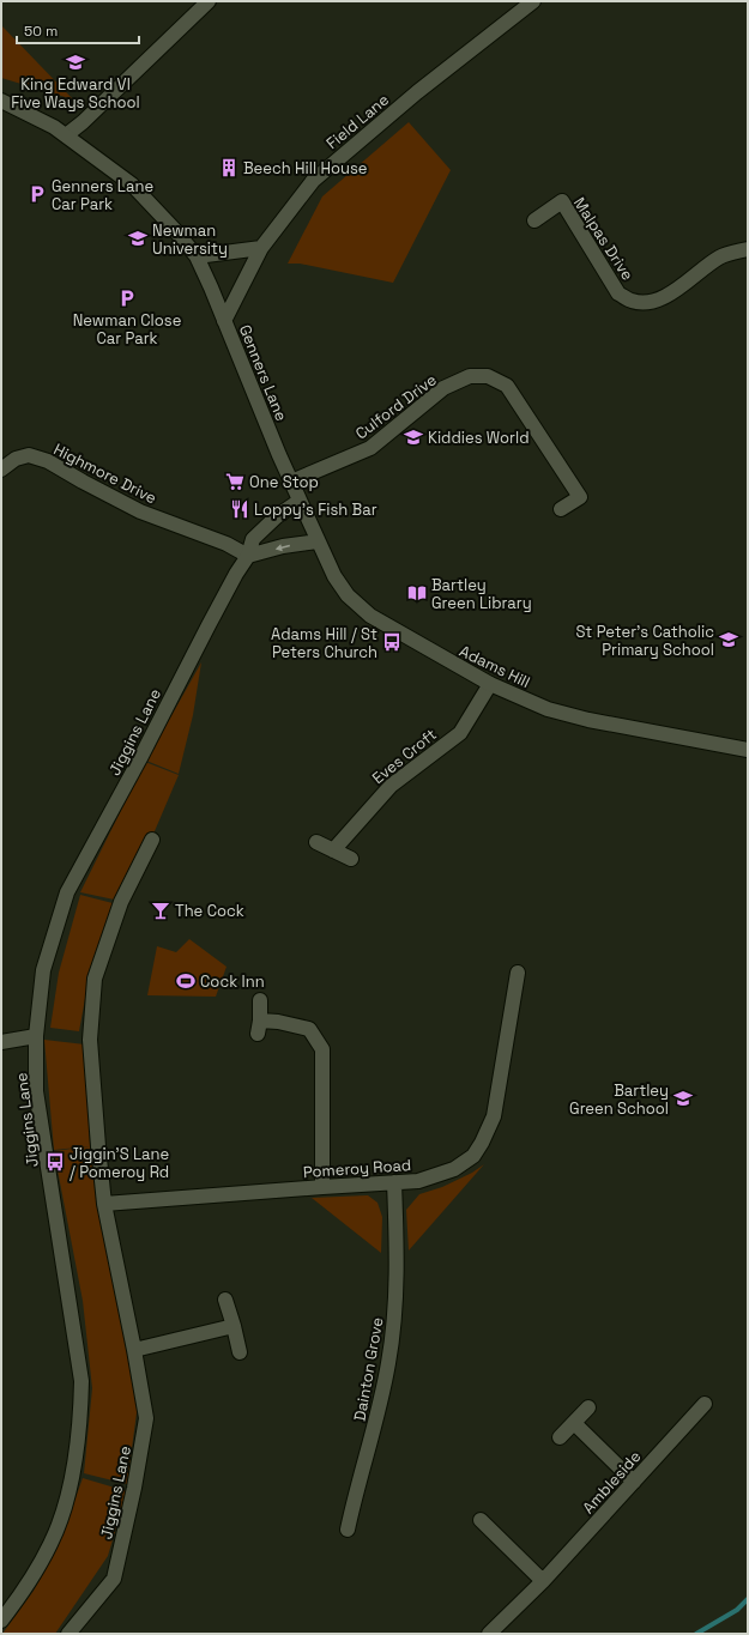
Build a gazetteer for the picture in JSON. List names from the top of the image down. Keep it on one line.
{"streets":{"street":["Field Lane","Malpas Drive","Genners Lane","Culford Drive","Highmore Drive","Adams Hill","Jiggins Lane","Eves Croft","Pomeroy Road","Dainton Grove","Ambleside"]},"crossings":[["Field Lane","Genners Lane"],["Genners Lane","Culford Drive"],["Genners Lane","Adams Hill"],["Genners Lane","Jiggins Lane"],["Highmore Drive","Jiggins Lane"],["Adams Hill","Jiggins Lane"],["Adams Hill","Eves Croft"],["Jiggins Lane","Pomeroy Road"],["Pomeroy Road","Dainton Grove"]],"places":{"school or university":["King Edward VI Five Ways School","Newman University","Kiddies World","St Peter's Catholic Primary School","Bartley Green School"],"building":["Beech Hill House"],"parking":["Genners Lane Car Park","Newman Close Car Park"],"supermarket":["One Stop"],"restaurant":["Loppy's Fish Bar"],"library":["Bartley Green Library"],"bus stop":["Adams Hill / St Peters Church","Jiggin'S Lane / Pomeroy Rd"],"bar":["The Cock"],"sports":["Cock Inn"]},"scale_bar":"50 m"}
